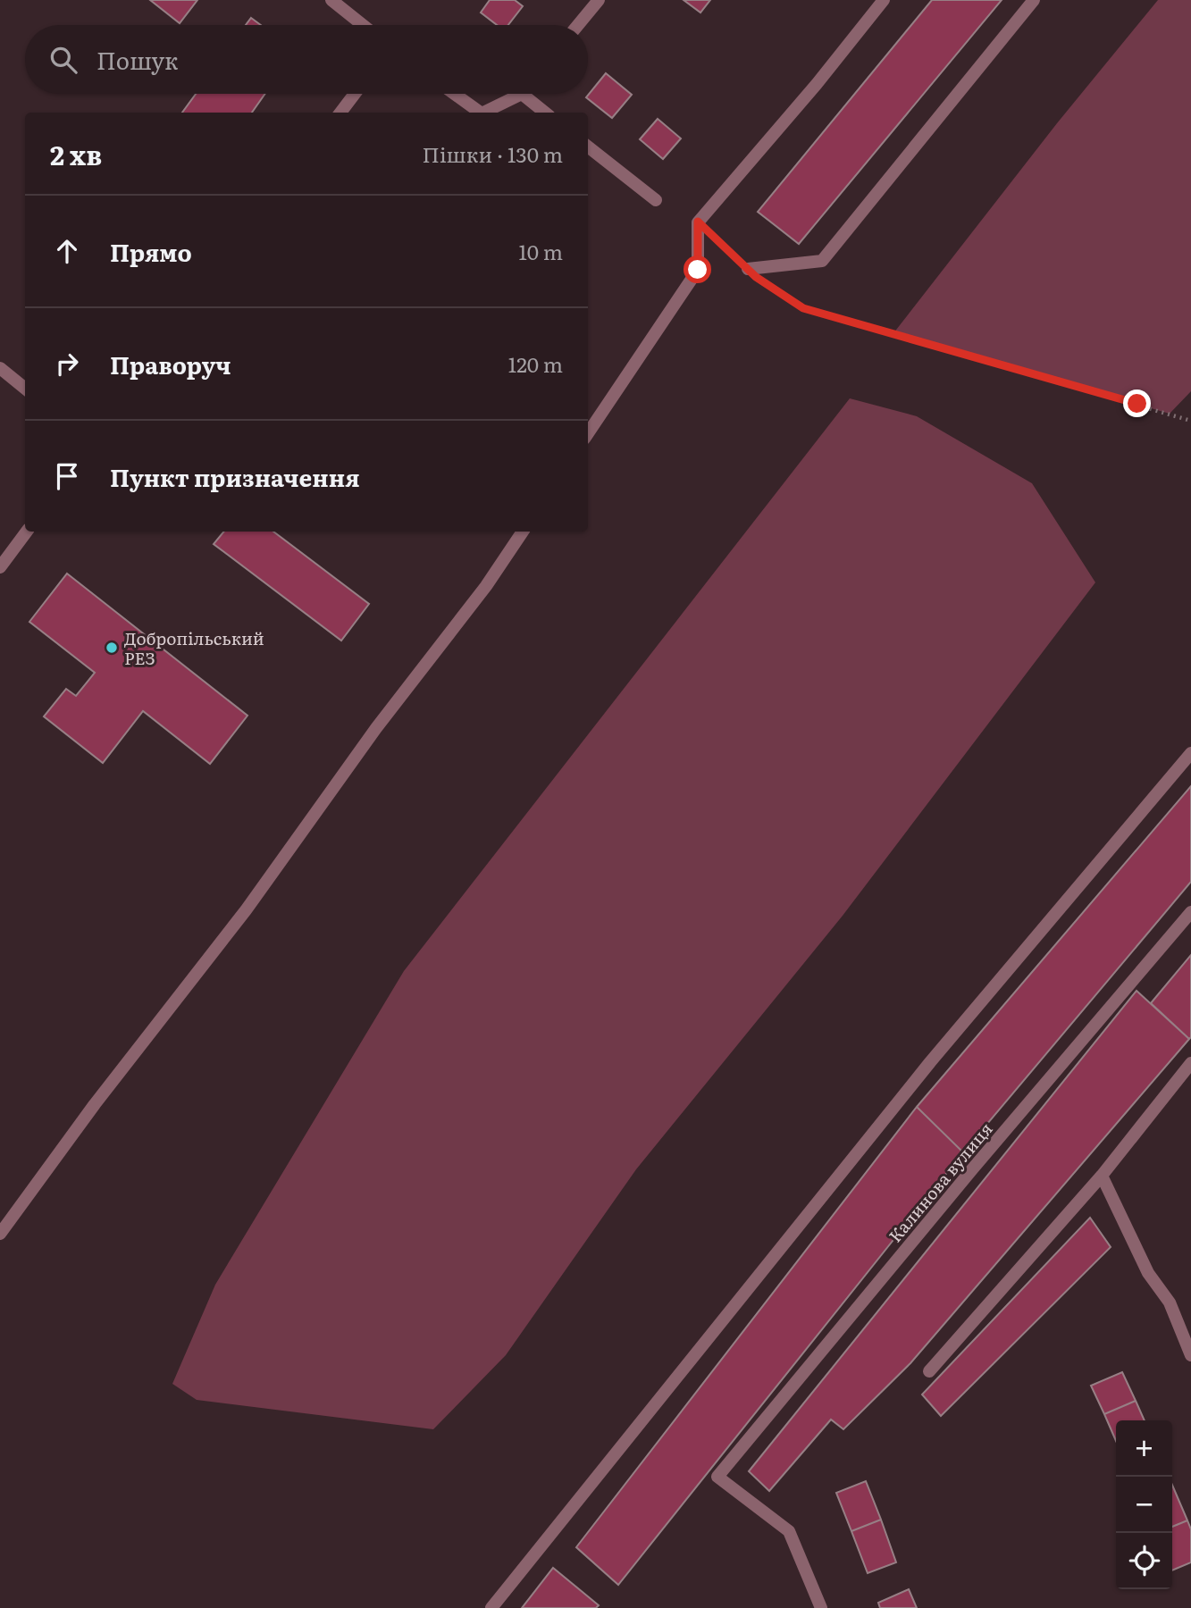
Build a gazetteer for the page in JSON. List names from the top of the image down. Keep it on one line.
{"streets":{"street":["Калинова вулиця"]},"places":["Добропільський РЕЗ"],"page":{"search":"Пошук","heading":["2 хв","Пішки · 130 m"],"list":[["Прямо","10 m"],["Праворуч","120 m"],"Пункт призначення"],"map_buttons":["+","−"]}}
